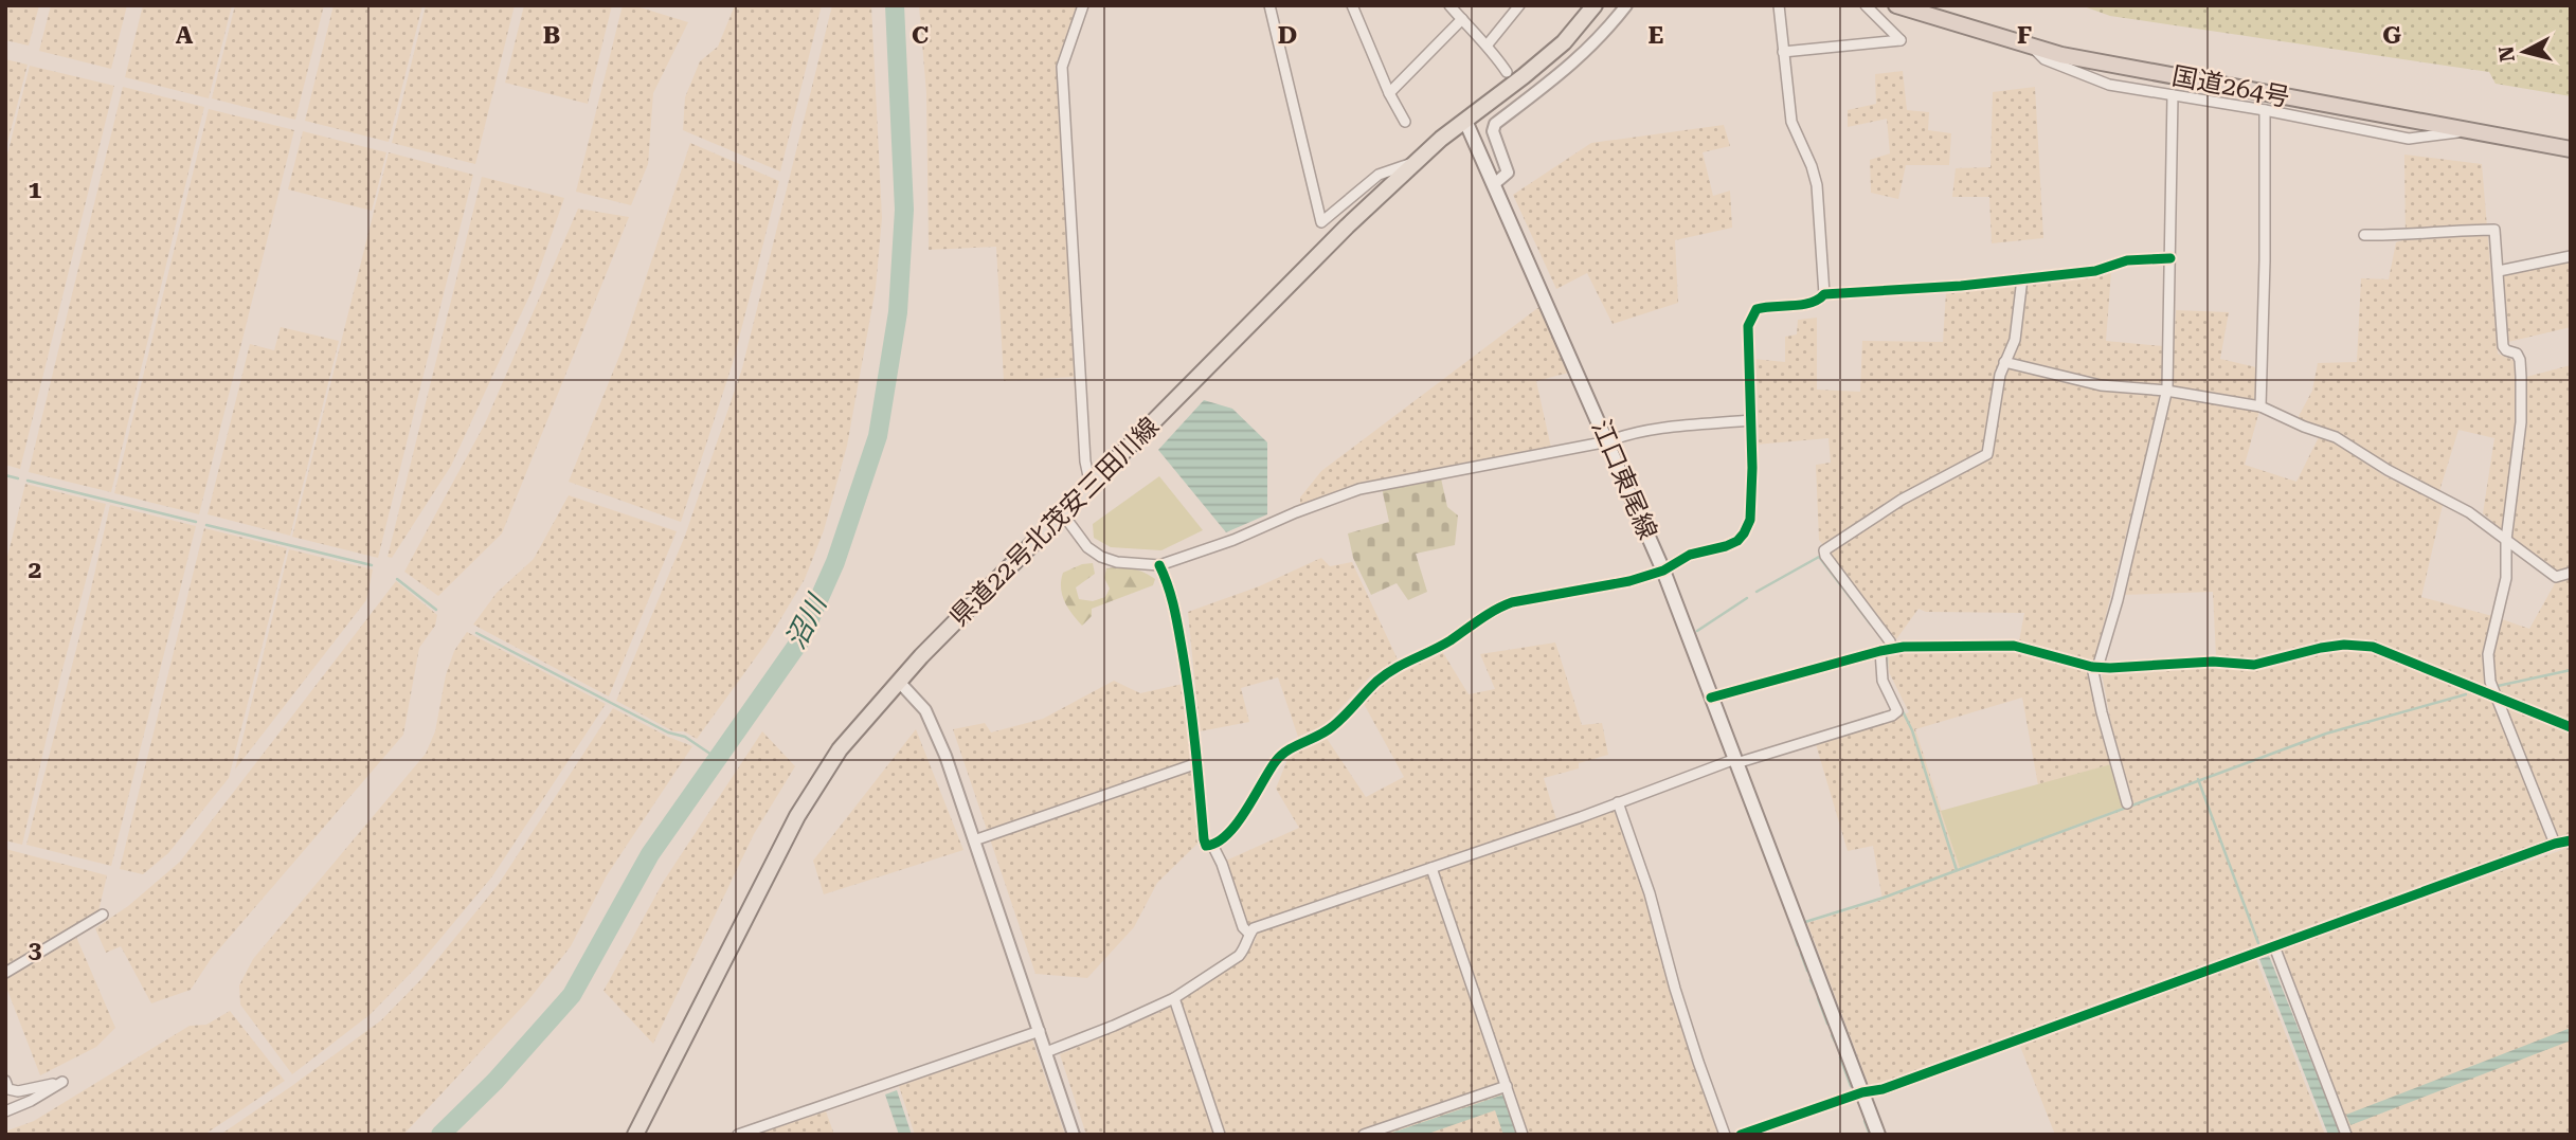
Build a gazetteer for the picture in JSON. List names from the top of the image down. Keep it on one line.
{"streets":{"highway":["国道264号"],"main road":["江口東尾線","県道22号北茂安三田川線"]},"crossings":[["江口東尾線","県道22号北茂安三田川線"]],"water":["沼川"],"north":"left","grid":{"columns":["A","B","C","D","E","F","G"],"rows":["1","2","3"]}}
